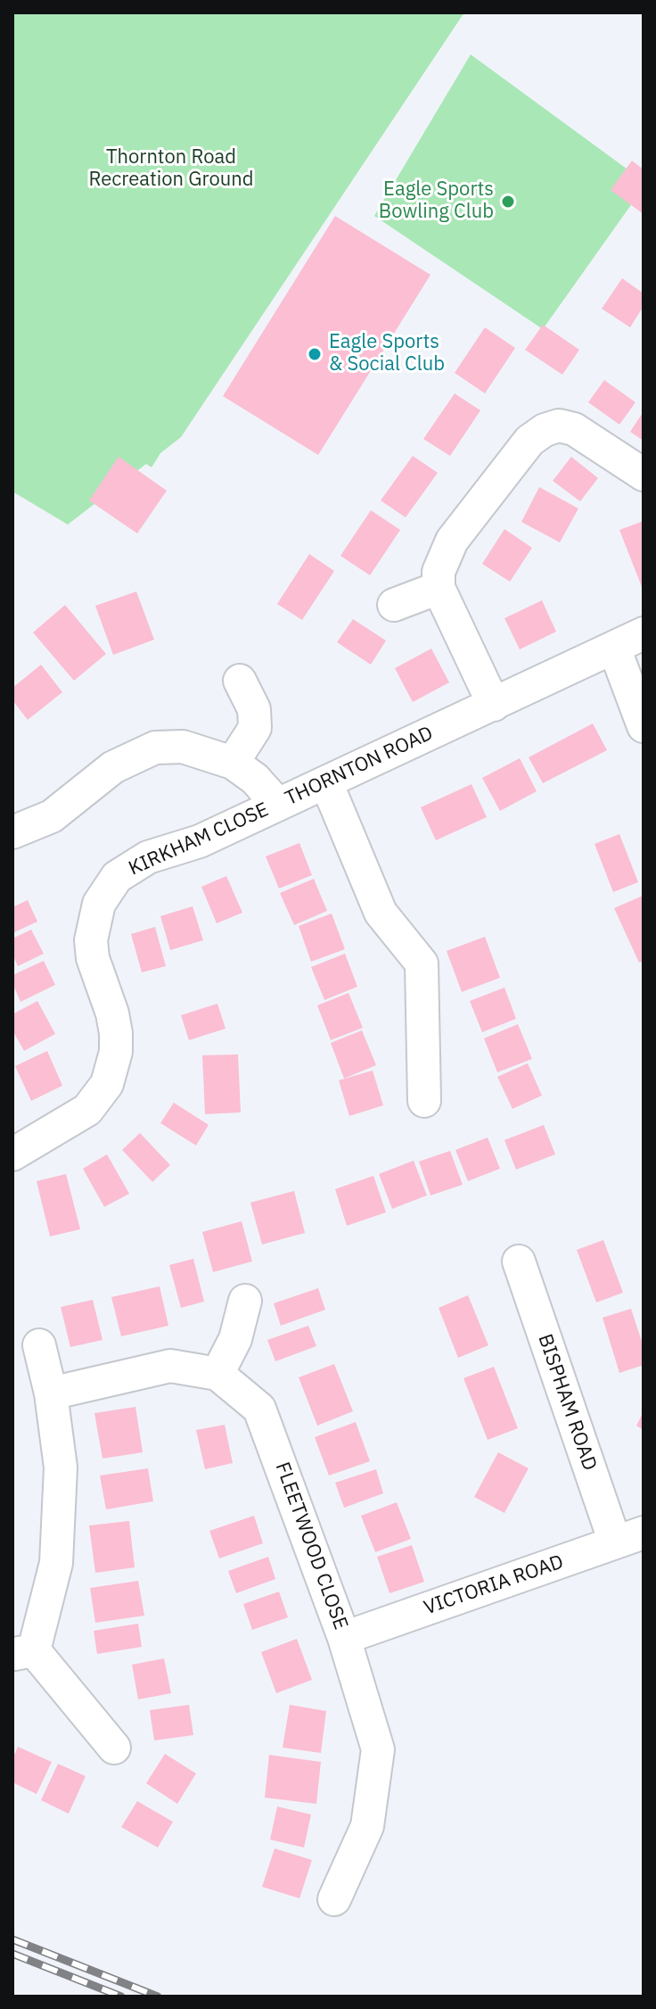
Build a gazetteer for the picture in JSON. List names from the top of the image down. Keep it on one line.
{"streets":{"street":["THORNTON ROAD","KIRKHAM CLOSE","BISPHAM ROAD","FLEETWOOD CLOSE","VICTORIA ROAD"]},"crossings":[["THORNTON ROAD","KIRKHAM CLOSE"],["BISPHAM ROAD","VICTORIA ROAD"],["FLEETWOOD CLOSE","VICTORIA ROAD"]],"parks":["Thornton Road Recreation Ground"],"places":["Eagle Sports Bowling Club","Eagle Sports & Social Club"]}
